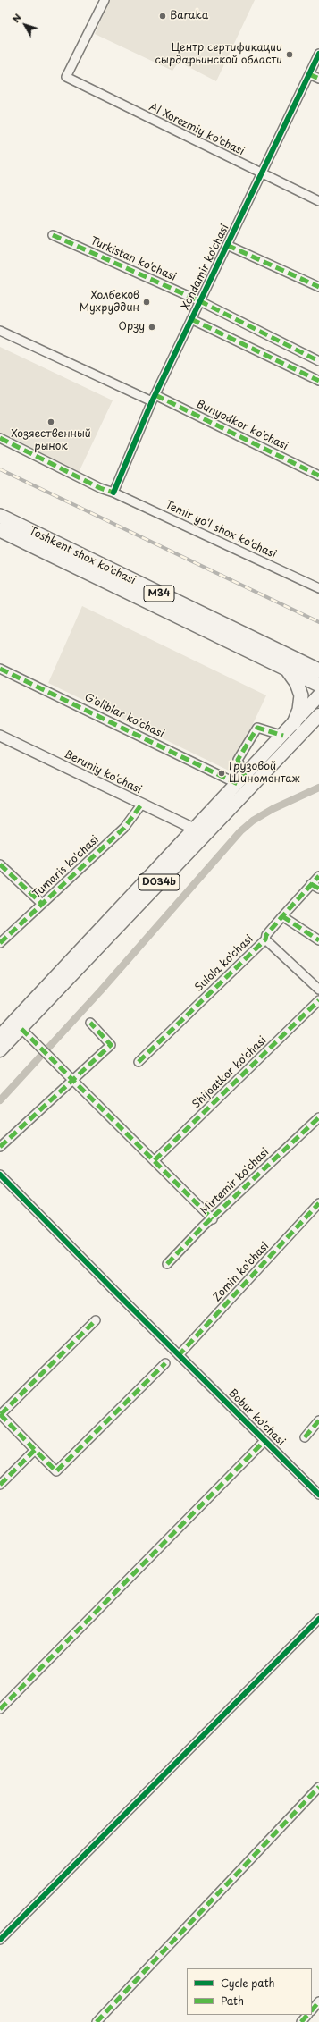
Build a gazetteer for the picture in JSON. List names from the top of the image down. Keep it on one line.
{"streets":{"highway":["Toshkent shox ko'chasi","M34"],"main road":["D034b"],"street":["Al Xorezmiy ko'chasi","Turkistan ko'chasi","Xondamir ko'chasi","Bunyodkor ko'chasi","Temir yo'l shox ko'chasi","G'oliblar ko'chasi","Beruniy ko'chasi","Tumaris ko'chasi","Sulola ko'chasi","Shijoatkor ko'chasi","Mirtemir ko'chasi","Zomin ko'chasi","Bobur ko'chasi"]},"crossings":[["Al Xorezmiy ko'chasi","Xondamir ko'chasi"],["Turkistan ko'chasi","Xondamir ko'chasi"],["Xondamir ko'chasi","Bunyodkor ko'chasi"],["Xondamir ko'chasi","Temir yo'l shox ko'chasi"],["Toshkent shox ko'chasi","M34"],["G'oliblar ko'chasi","D034b"],["Beruniy ko'chasi","Tumaris ko'chasi"],["Beruniy ko'chasi","D034b"],["Zomin ko'chasi","Bobur ko'chasi"]],"places":["Baraka","Центр сертификации сырдарьинской области","Холбеков Мухруддин","Орзу","Хозяественный рынок","Грузовой Шиномонтаж"],"legend":["Cycle path","Path"],"north":"top left"}
